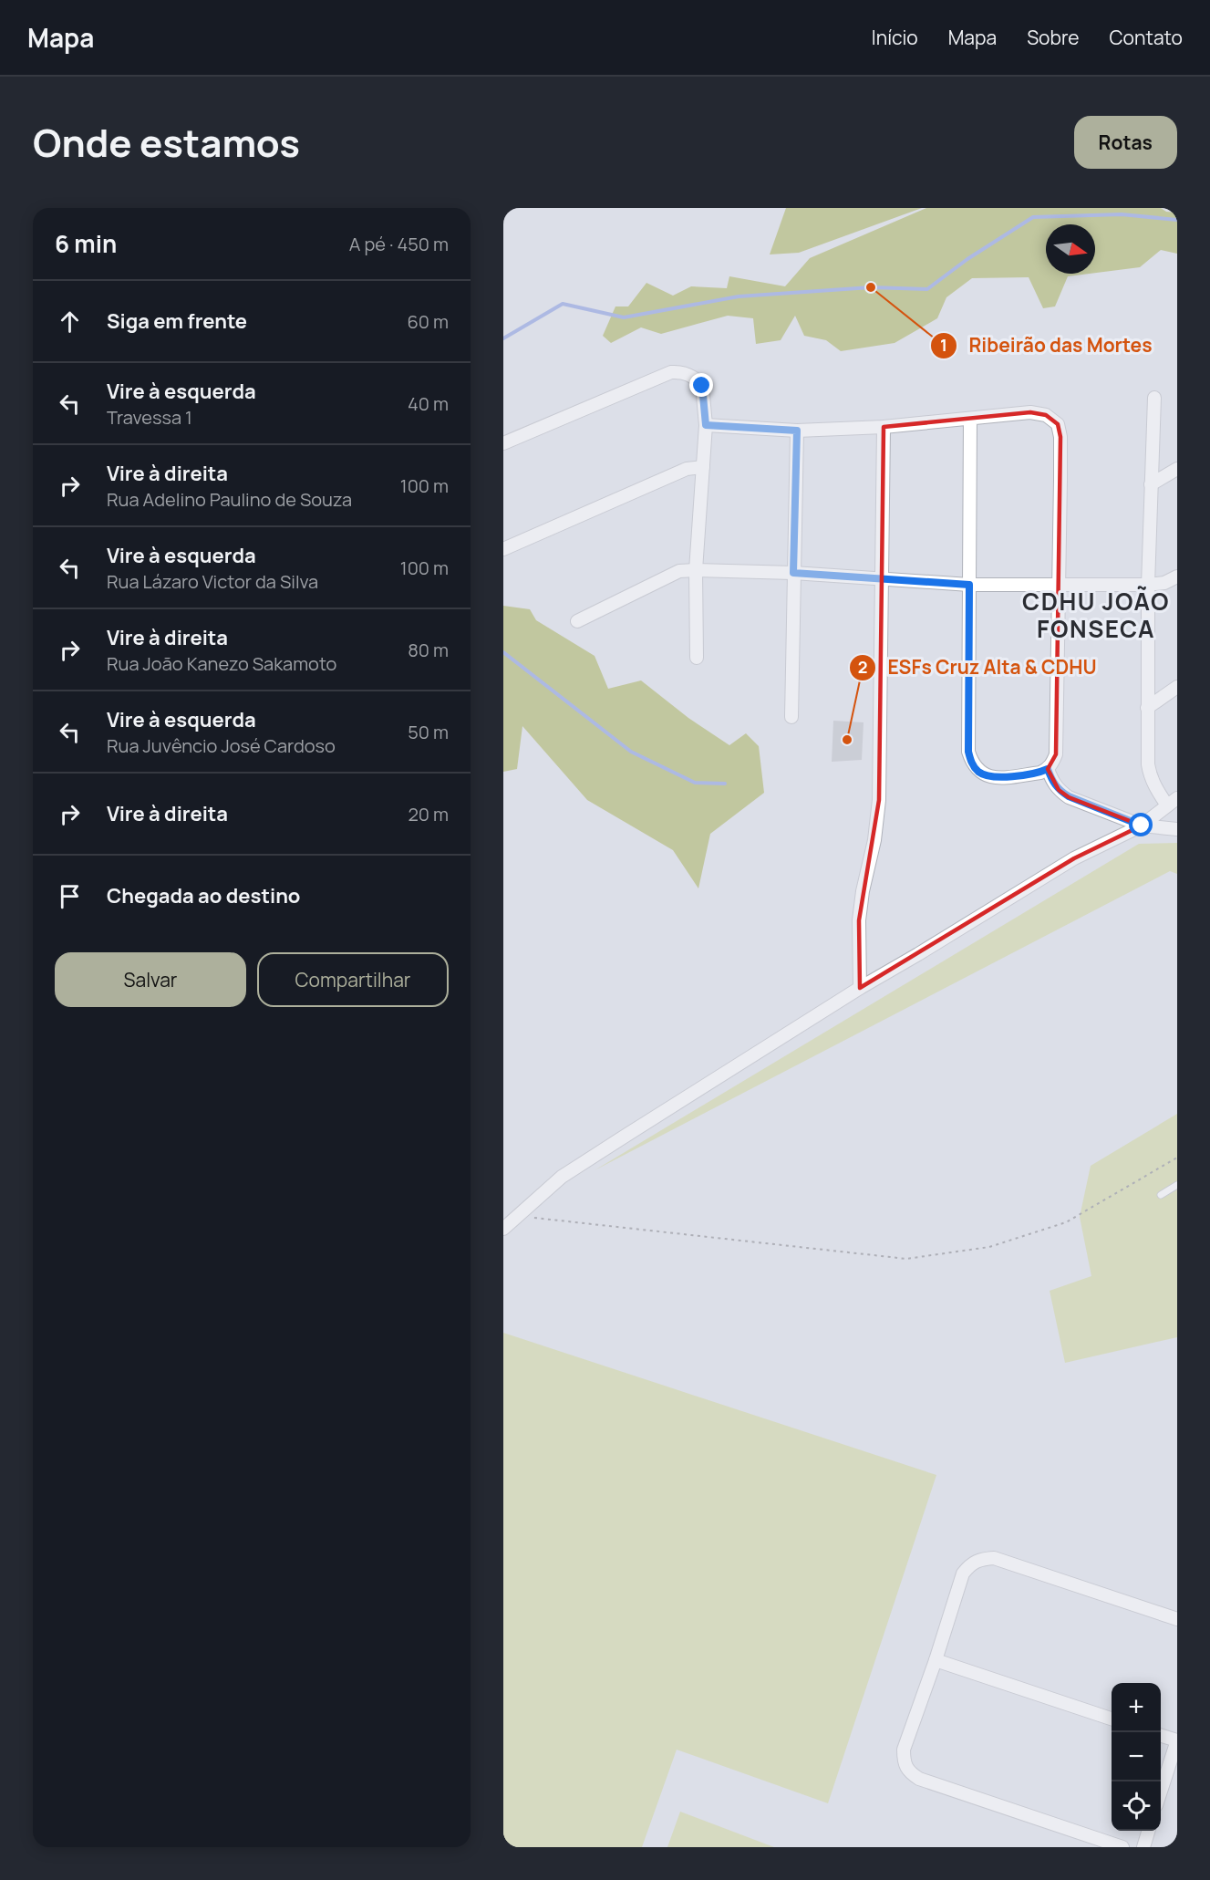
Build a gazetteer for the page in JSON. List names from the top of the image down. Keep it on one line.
{"districts":["CDHU JOÃO FONSECA"],"places":["Ribeirão das Mortes","ESFs Cruz Alta & CDHU"],"north":"right","page":{"header":"Mapa","nav":["Início","Mapa","Sobre","Contato"],"title":"Onde estamos","buttons":["Rotas",["Salvar","Compartilhar"]],"heading":["6 min","A pé · 450 m"],"list":[["Siga em frente","60 m"],["Vire à esquerda","Travessa 1","40 m"],["Vire à direita","Rua Adelino Paulino de Souza","100 m"],["Vire à esquerda","Rua Lázaro Victor da Silva","100 m"],["Vire à direita","Rua João Kanezo Sakamoto","80 m"],["Vire à esquerda","Rua Juvêncio José Cardoso","50 m"],["Vire à direita","20 m"],"Chegada ao destino"],"map_buttons":["+","−"]}}
